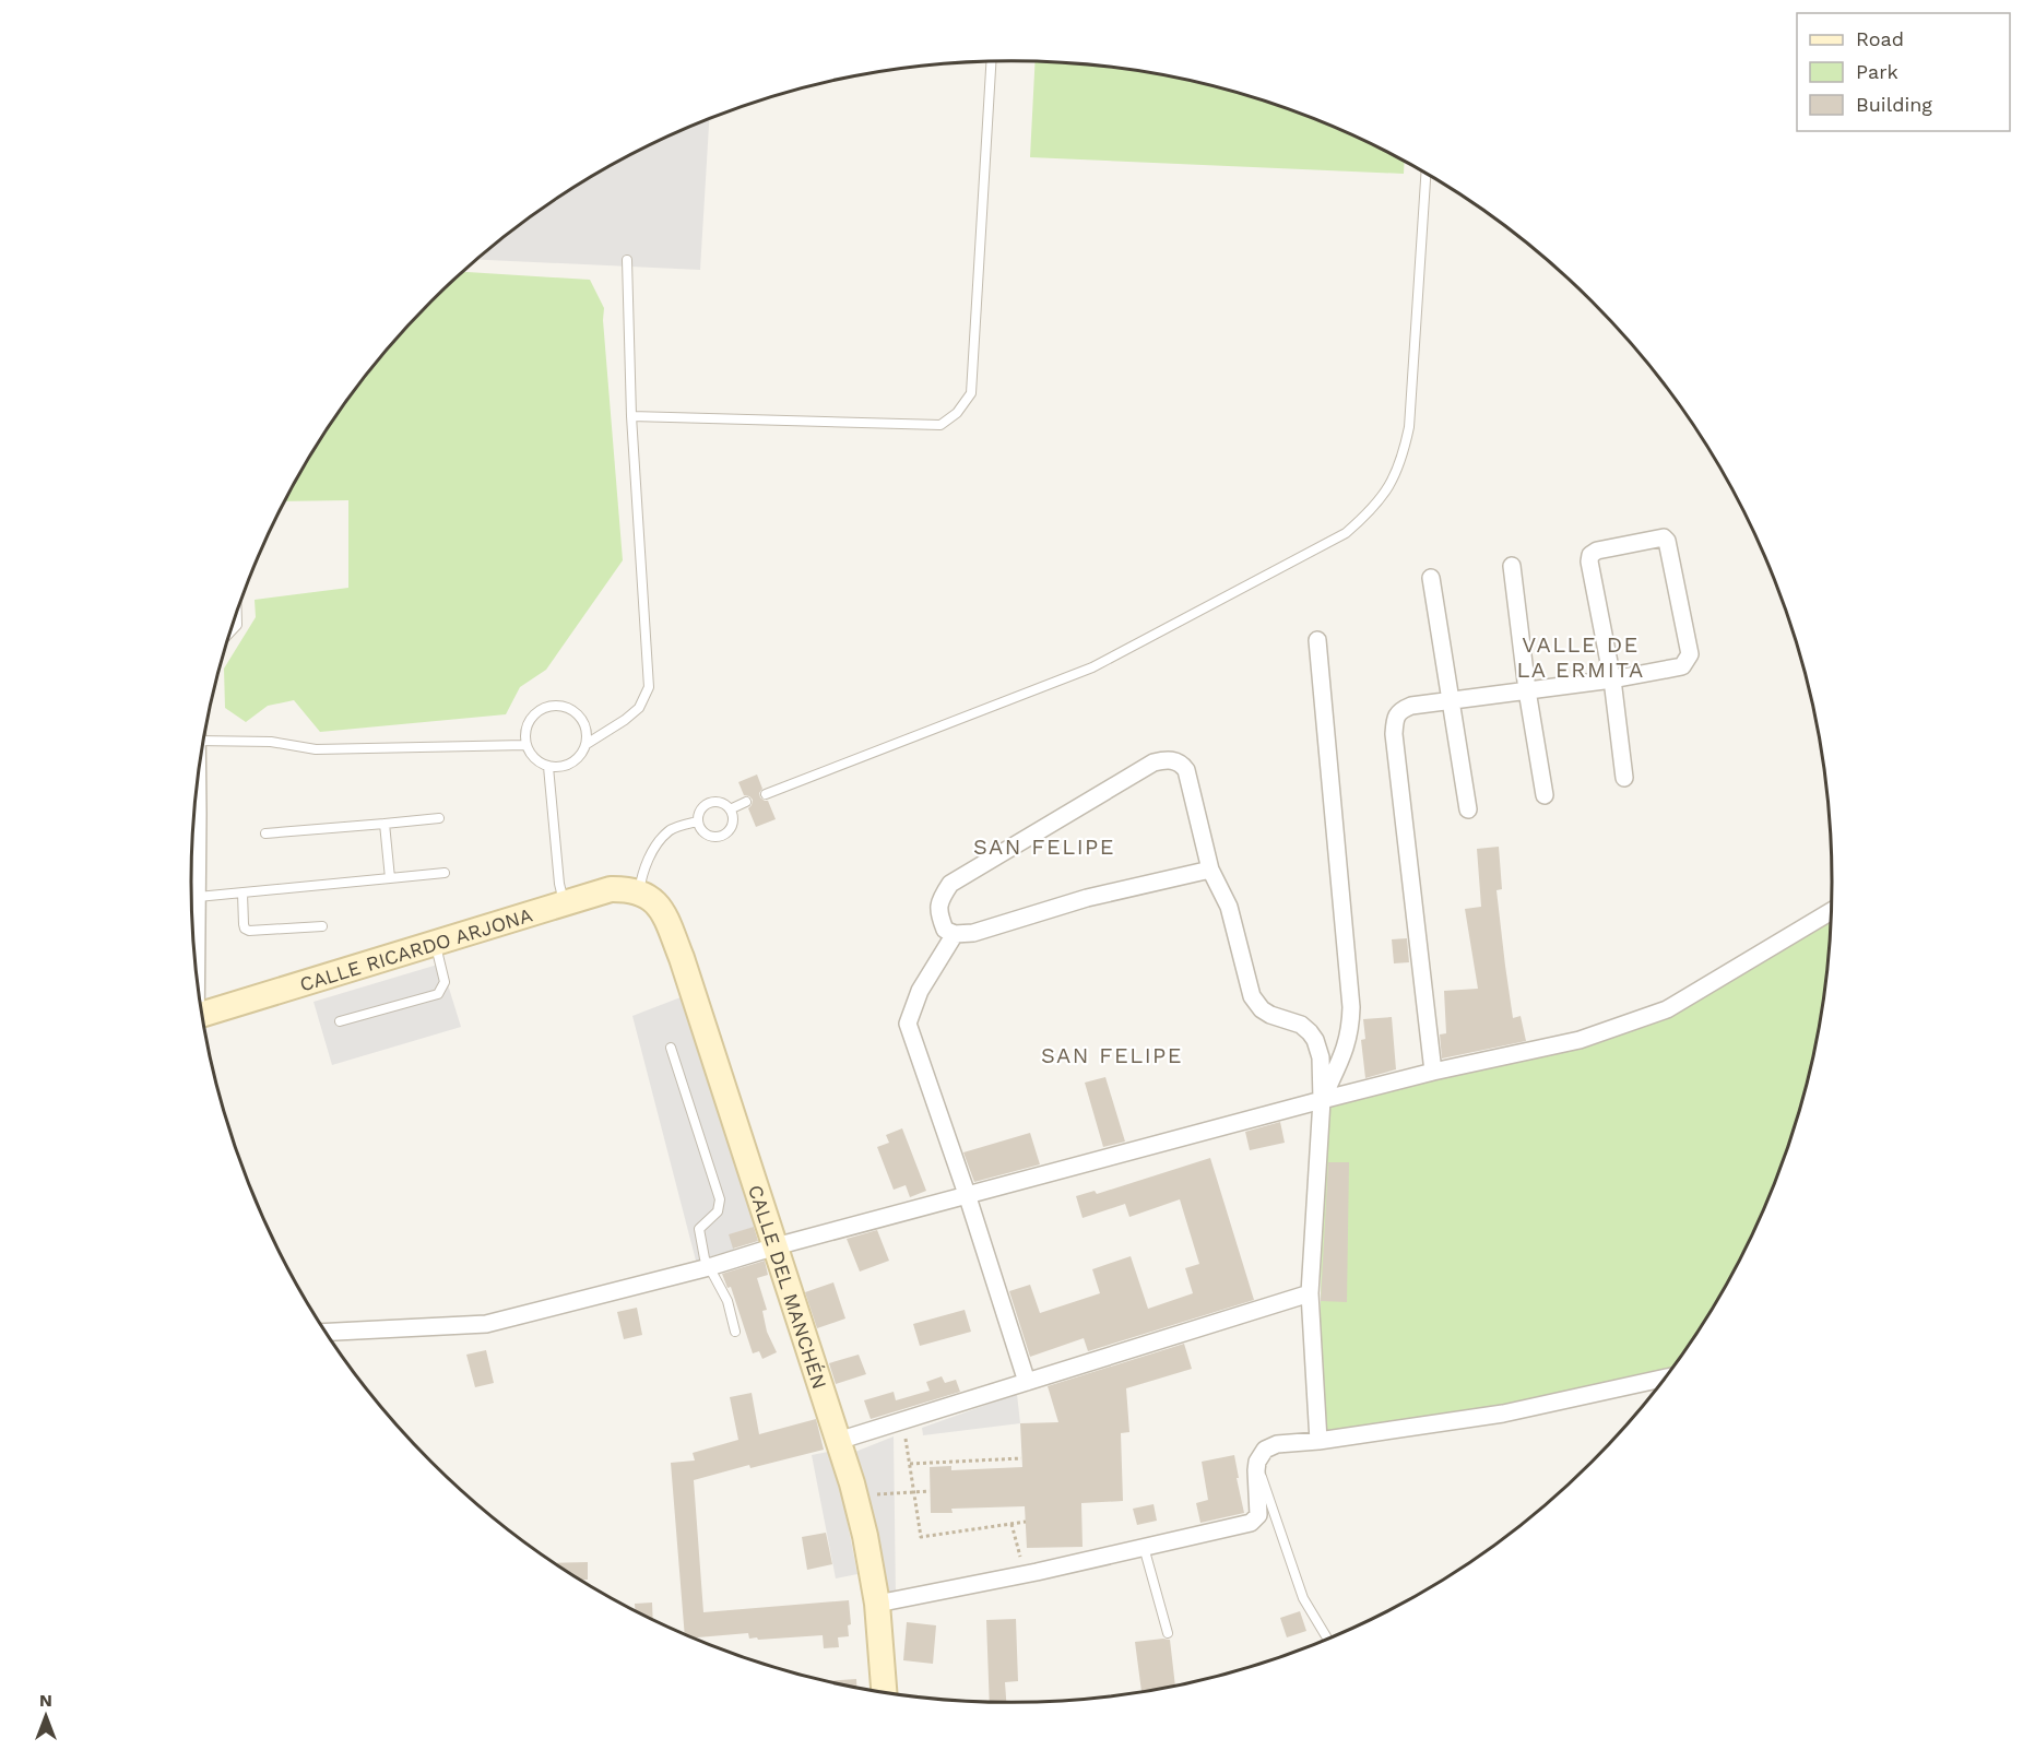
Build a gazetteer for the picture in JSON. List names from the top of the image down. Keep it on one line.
{"streets":{"street":["CALLE RICARDO ARJONA","CALLE DEL MANCHÉN"]},"crossings":[["CALLE RICARDO ARJONA","CALLE DEL MANCHÉN"]],"districts":["VALLE DE LA ERMITA","SAN FELIPE","SAN FELIPE"],"legend":["Road","Park","Building"],"north":"top"}
